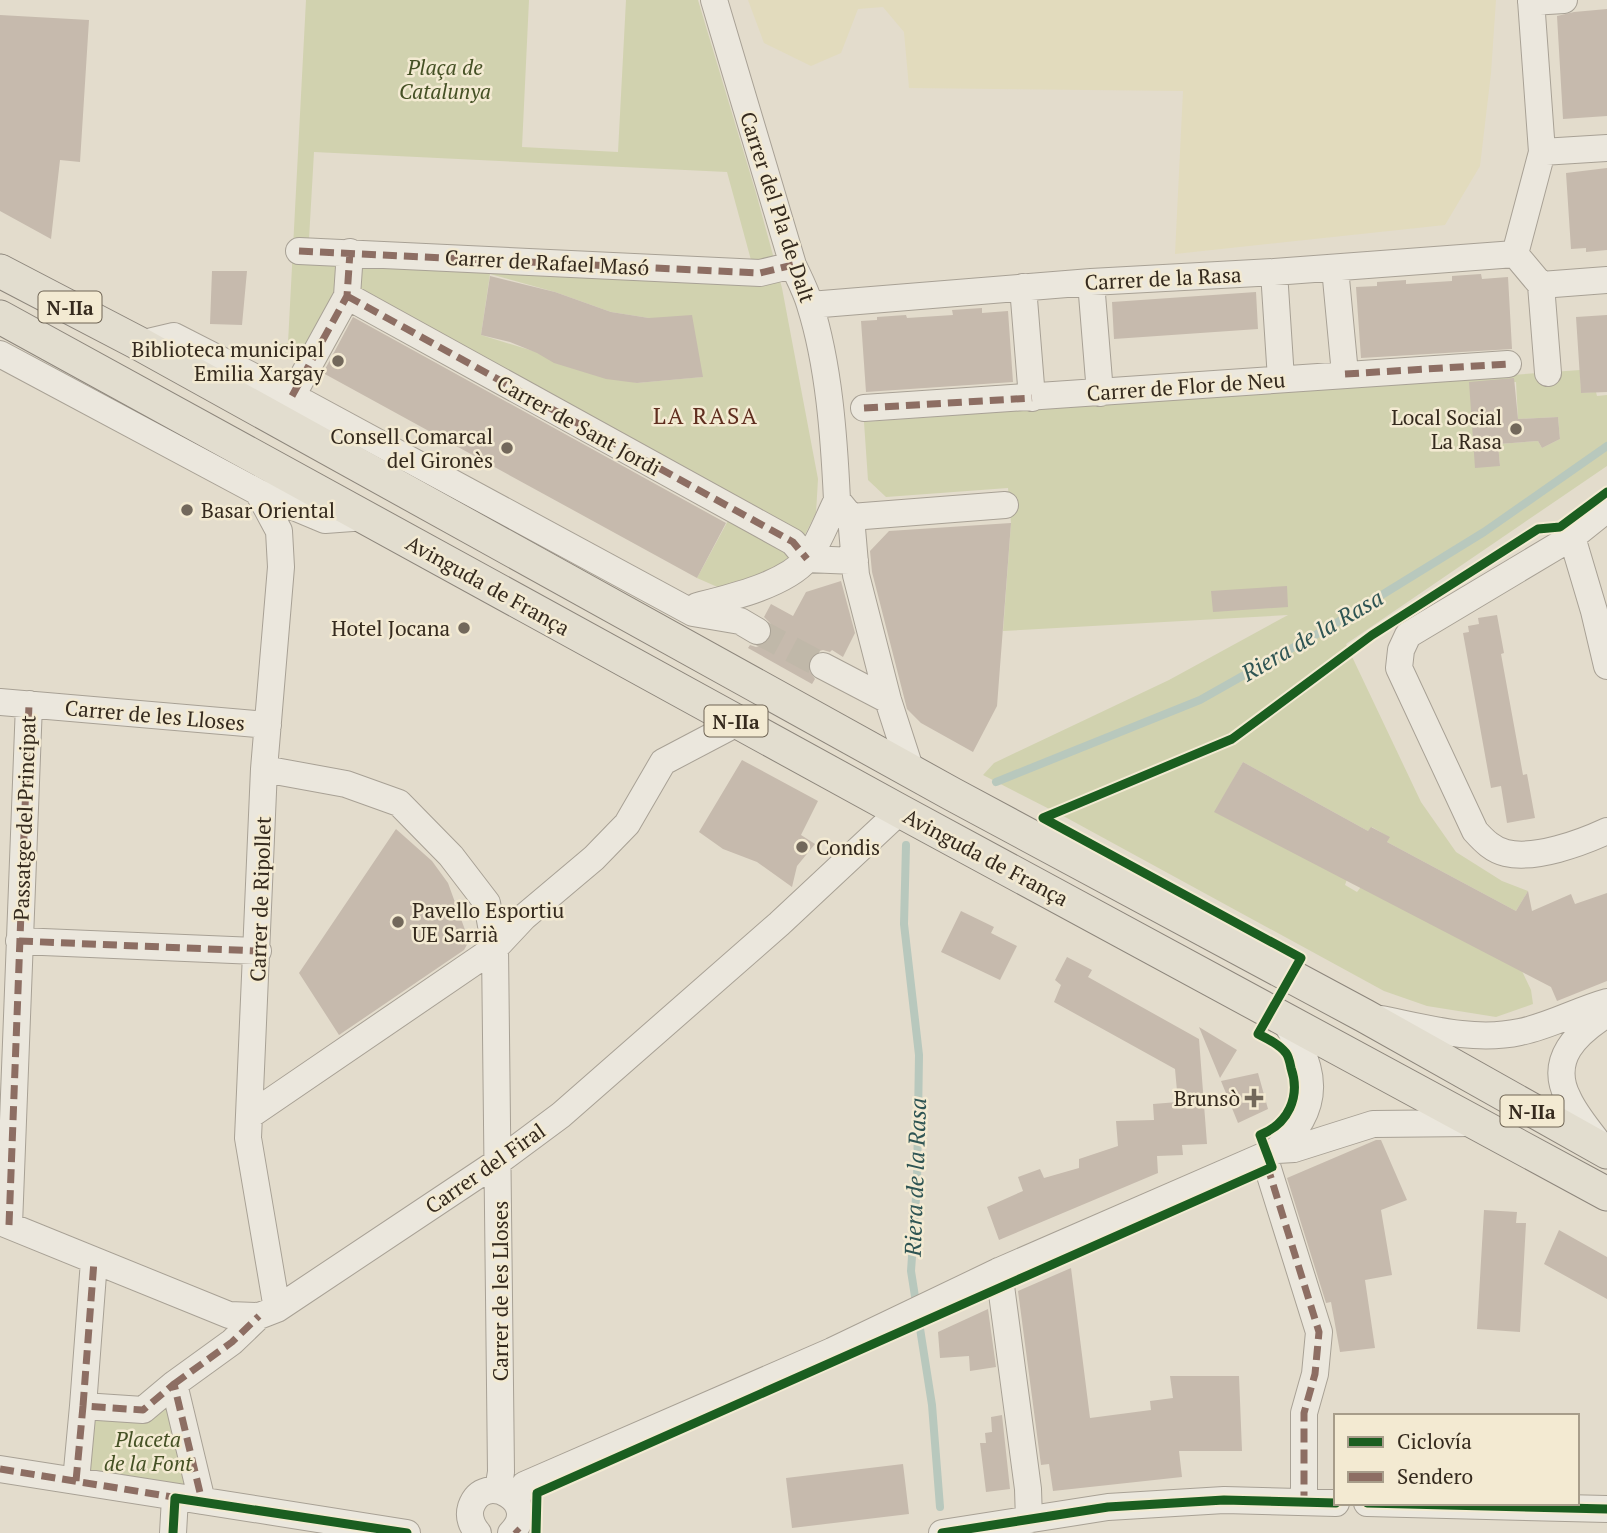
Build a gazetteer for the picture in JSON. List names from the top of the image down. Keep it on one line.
{"streets":{"main road":["N-IIa","Avinguda de França"],"street":["Carrer del Pla de Dalt","Carrer de Rafael Masó","Carrer de la Rasa","Carrer de Flor de Neu","Carrer de Sant Jordi","Carrer de les Lloses","Passatge del Principat","Carrer de Ripollet","Carrer del Firal"]},"crossings":[["Carrer del Pla de Dalt","Carrer de Rafael Masó"],["Carrer del Pla de Dalt","Carrer de la Rasa"],["Avinguda de França","Carrer del Firal"],["Carrer de les Lloses","Passatge del Principat"],["Carrer de les Lloses","Carrer de Ripollet"],["Carrer de les Lloses","Carrer del Firal"],["Carrer de Ripollet","Carrer del Firal"]],"districts":["LA RASA"],"water":["Riera de la Rasa"],"parks":["Plaça de Catalunya","Placeta de la Font"],"places":{"other":["Biblioteca municipal Emilia Xargay","Local Social La Rasa","Consell Comarcal del Gironès","Basar Oriental","Hotel Jocana","Condis","Pavello Esportiu UE Sarrià"],"health":["Brunsò"]},"legend":["Ciclovía","Sendero"]}
